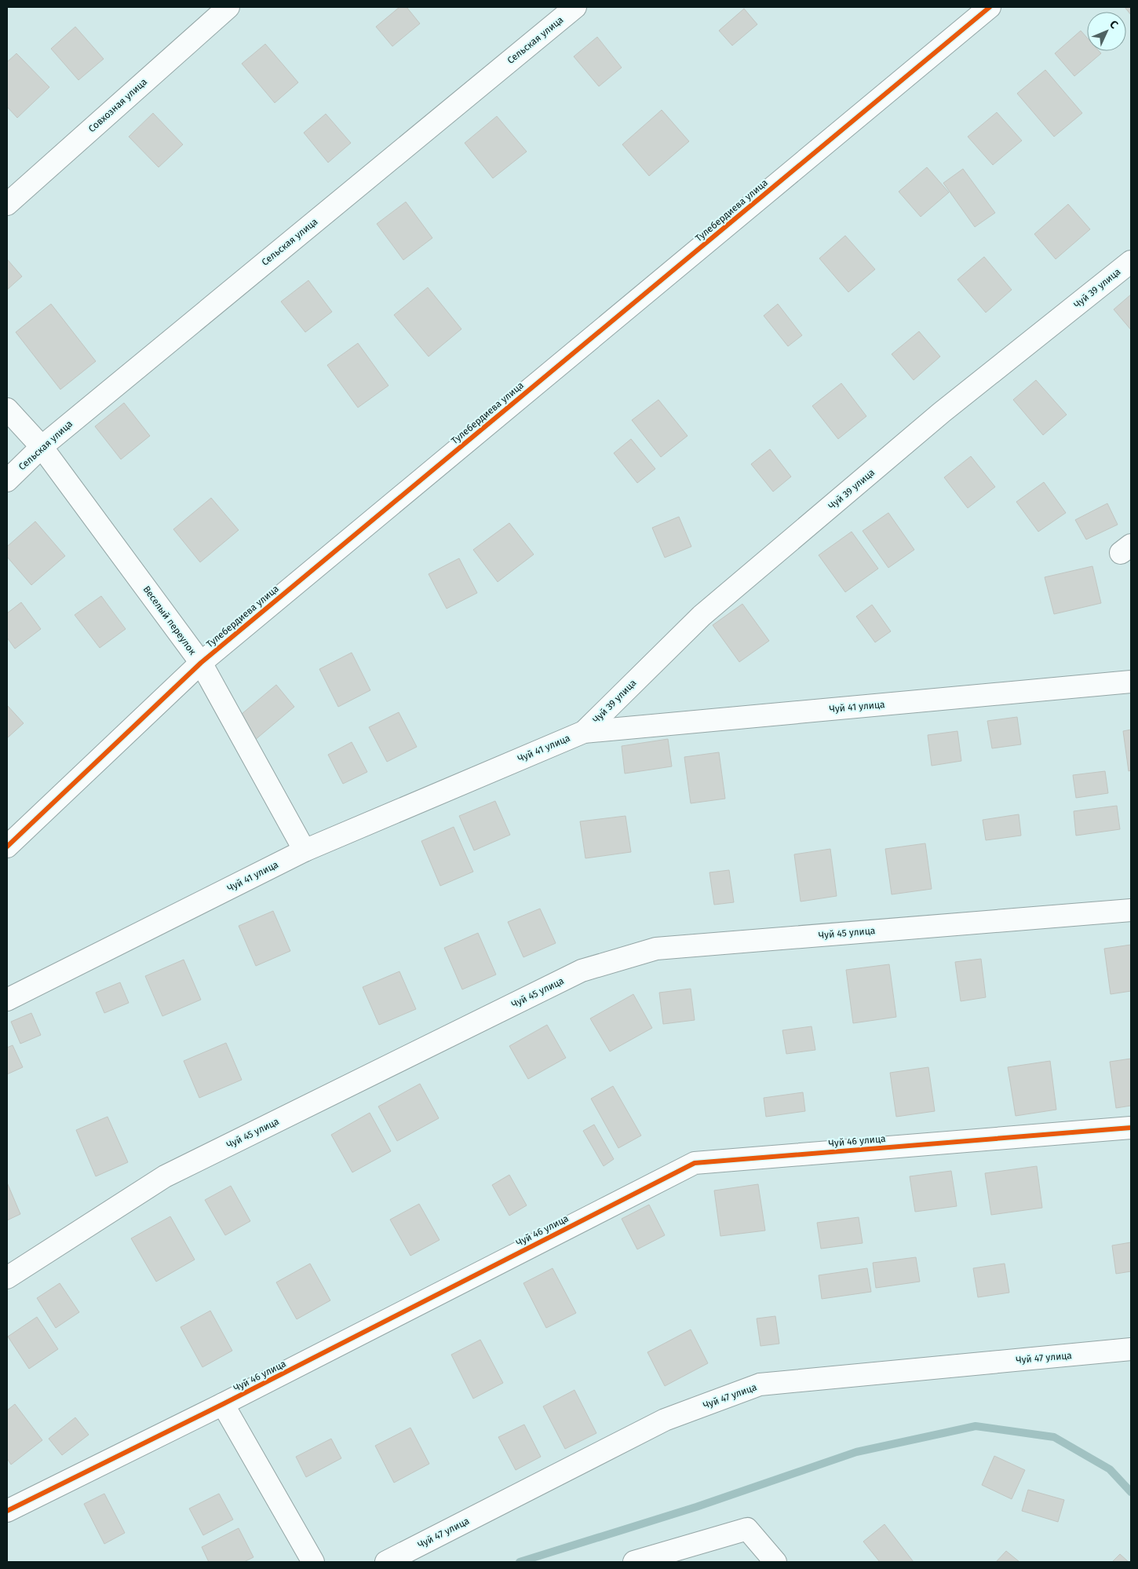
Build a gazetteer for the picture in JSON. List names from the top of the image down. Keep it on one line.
{"streets":{"street":["Сельская улица","Совхозная улица","Тулебердиева улица","Чуй 39 улица","Веселый переулок","Чуй 41 улица","Чуй 45 улица","Чуй 46 улица","Чуй 47 улица"]},"crossings":[["Сельская улица","Веселый переулок"],["Тулебердиева улица","Веселый переулок"],["Чуй 39 улица","Чуй 41 улица"],["Веселый переулок","Чуй 41 улица"]],"north":"top right"}
